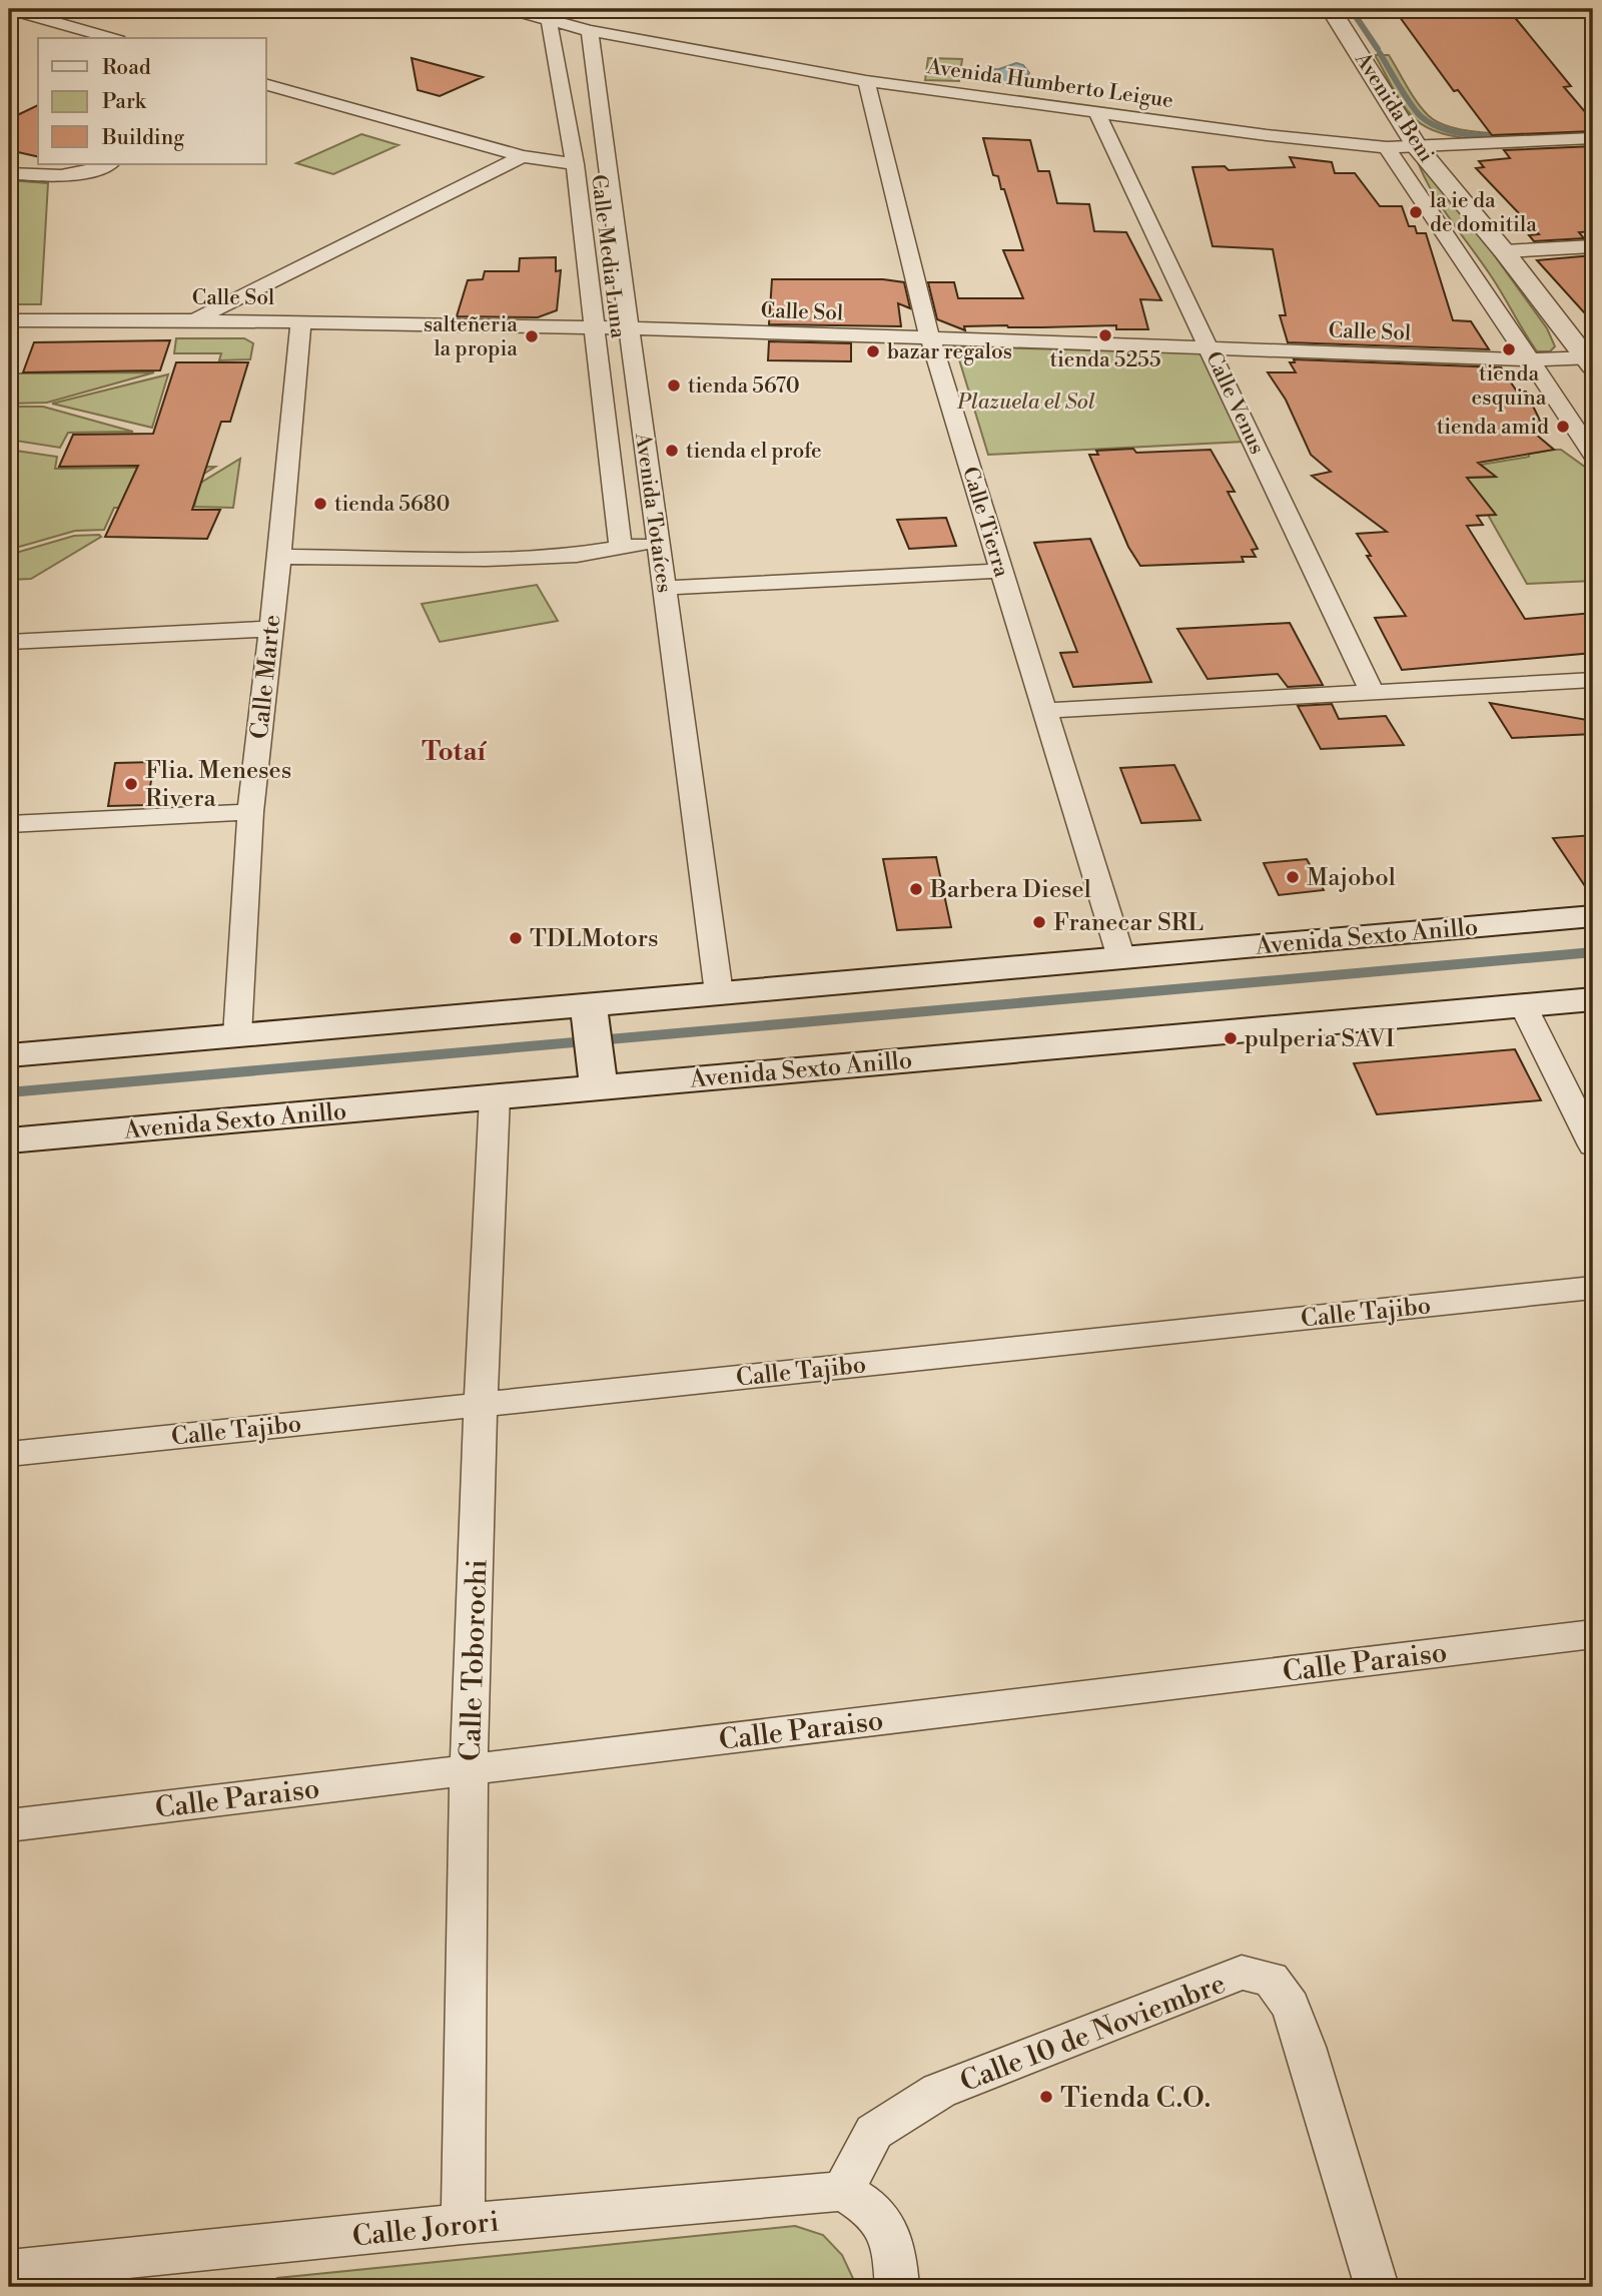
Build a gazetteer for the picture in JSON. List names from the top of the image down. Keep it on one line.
{"streets":{"main road":["Avenida Sexto Anillo"],"street":["Avenida Humberto Leigue","Avenida Beni","Calle Media Luna","Calle Sol","Calle Venus","Avenida Totaíces","Calle Tierra","Calle Marte","Calle Tajibo","Calle Toborochi","Calle Paraiso","Calle 10 de Noviembre","Calle Jorori"]},"crossings":[["Avenida Humberto Leigue","Avenida Beni"],["Avenida Humberto Leigue","Calle Venus"],["Avenida Humberto Leigue","Avenida Totaíces"],["Avenida Humberto Leigue","Calle Tierra"],["Avenida Beni","Calle Sol"],["Calle Media Luna","Calle Sol"],["Calle Sol","Calle Venus"],["Calle Sol","Avenida Totaíces"],["Calle Sol","Calle Tierra"],["Calle Sol","Calle Marte"],["Avenida Totaíces","Avenida Sexto Anillo"],["Calle Tierra","Avenida Sexto Anillo"],["Calle Marte","Avenida Sexto Anillo"],["Avenida Sexto Anillo","Calle Toborochi"],["Calle Tajibo","Calle Toborochi"],["Calle Toborochi","Calle Paraiso"],["Calle Toborochi","Calle Jorori"],["Calle 10 de Noviembre","Calle Jorori"]],"districts":["Totaí"],"parks":["Plazuela el Sol"],"places":["la ie da de domitila","tienda 5255","salteñeria la propia","tienda esquina","bazar regalos","tienda 5670","tienda amid","tienda el profe","tienda 5680","Flia. Meneses Rivera","Majobol","Barbera Diesel","Franecar SRL","TDLMotors","pulperia SAVI","Tienda C.O."],"legend":["Road","Park","Building"]}
